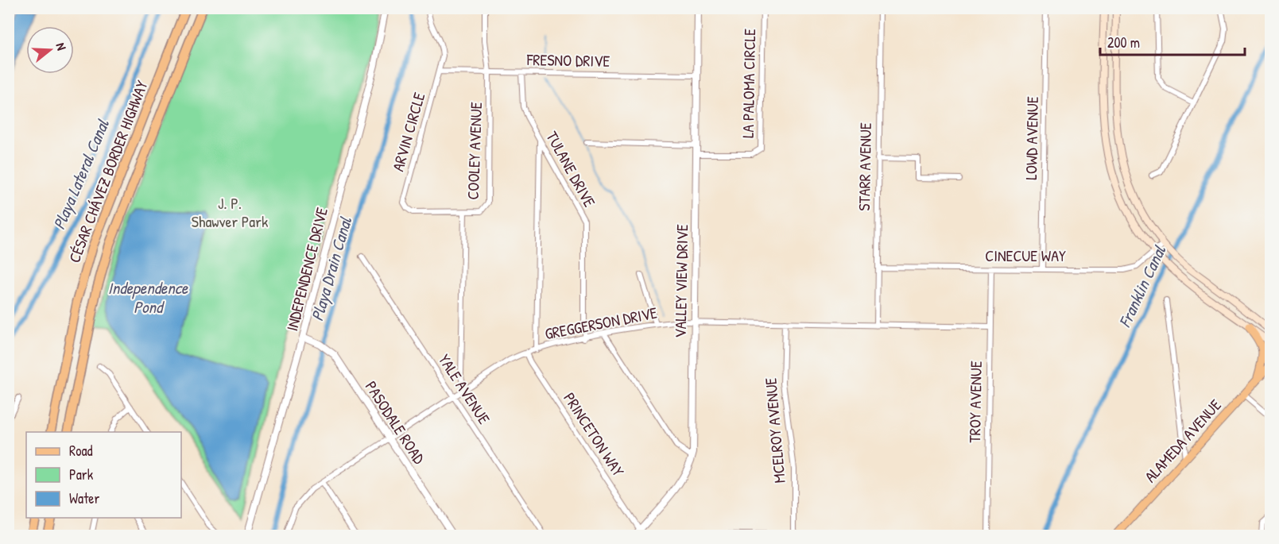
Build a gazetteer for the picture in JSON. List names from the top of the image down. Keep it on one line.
{"streets":{"highway":["CÉSAR CHÁVEZ BORDER HIGHWAY"],"main road":["ALAMEDA AVENUE"],"street":["FRESNO DRIVE","LA PALOMA CIRCLE","ARVIN CIRCLE","LOWD AVENUE","COOLEY AVENUE","STARR AVENUE","TULANE DRIVE","CINECUE WAY","INDEPENDENCE DRIVE","VALLEY VIEW DRIVE","GREGGERSON DRIVE","YALE AVENUE","TROY AVENUE","PASODALE ROAD","MCELROY AVENUE","PRINCETON WAY"]},"crossings":[["FRESNO DRIVE","ARVIN CIRCLE"],["FRESNO DRIVE","COOLEY AVENUE"],["FRESNO DRIVE","TULANE DRIVE"],["FRESNO DRIVE","VALLEY VIEW DRIVE"],["LA PALOMA CIRCLE","VALLEY VIEW DRIVE"],["ARVIN CIRCLE","COOLEY AVENUE"],["LOWD AVENUE","CINECUE WAY"],["COOLEY AVENUE","GREGGERSON DRIVE"],["STARR AVENUE","CINECUE WAY"],["STARR AVENUE","GREGGERSON DRIVE"],["TULANE DRIVE","GREGGERSON DRIVE"],["CINECUE WAY","TROY AVENUE"],["INDEPENDENCE DRIVE","PASODALE ROAD"],["VALLEY VIEW DRIVE","GREGGERSON DRIVE"],["VALLEY VIEW DRIVE","PRINCETON WAY"],["GREGGERSON DRIVE","YALE AVENUE"],["GREGGERSON DRIVE","TROY AVENUE"],["GREGGERSON DRIVE","PASODALE ROAD"],["GREGGERSON DRIVE","MCELROY AVENUE"],["GREGGERSON DRIVE","PRINCETON WAY"]],"water":["Playa Lateral Canal","Playa Drain Canal","Franklin Canal","Independence Pond"],"parks":["J. P. Shawver Park"],"legend":["Road","Park","Water"],"scale_bar":"200 m","north":"right"}
